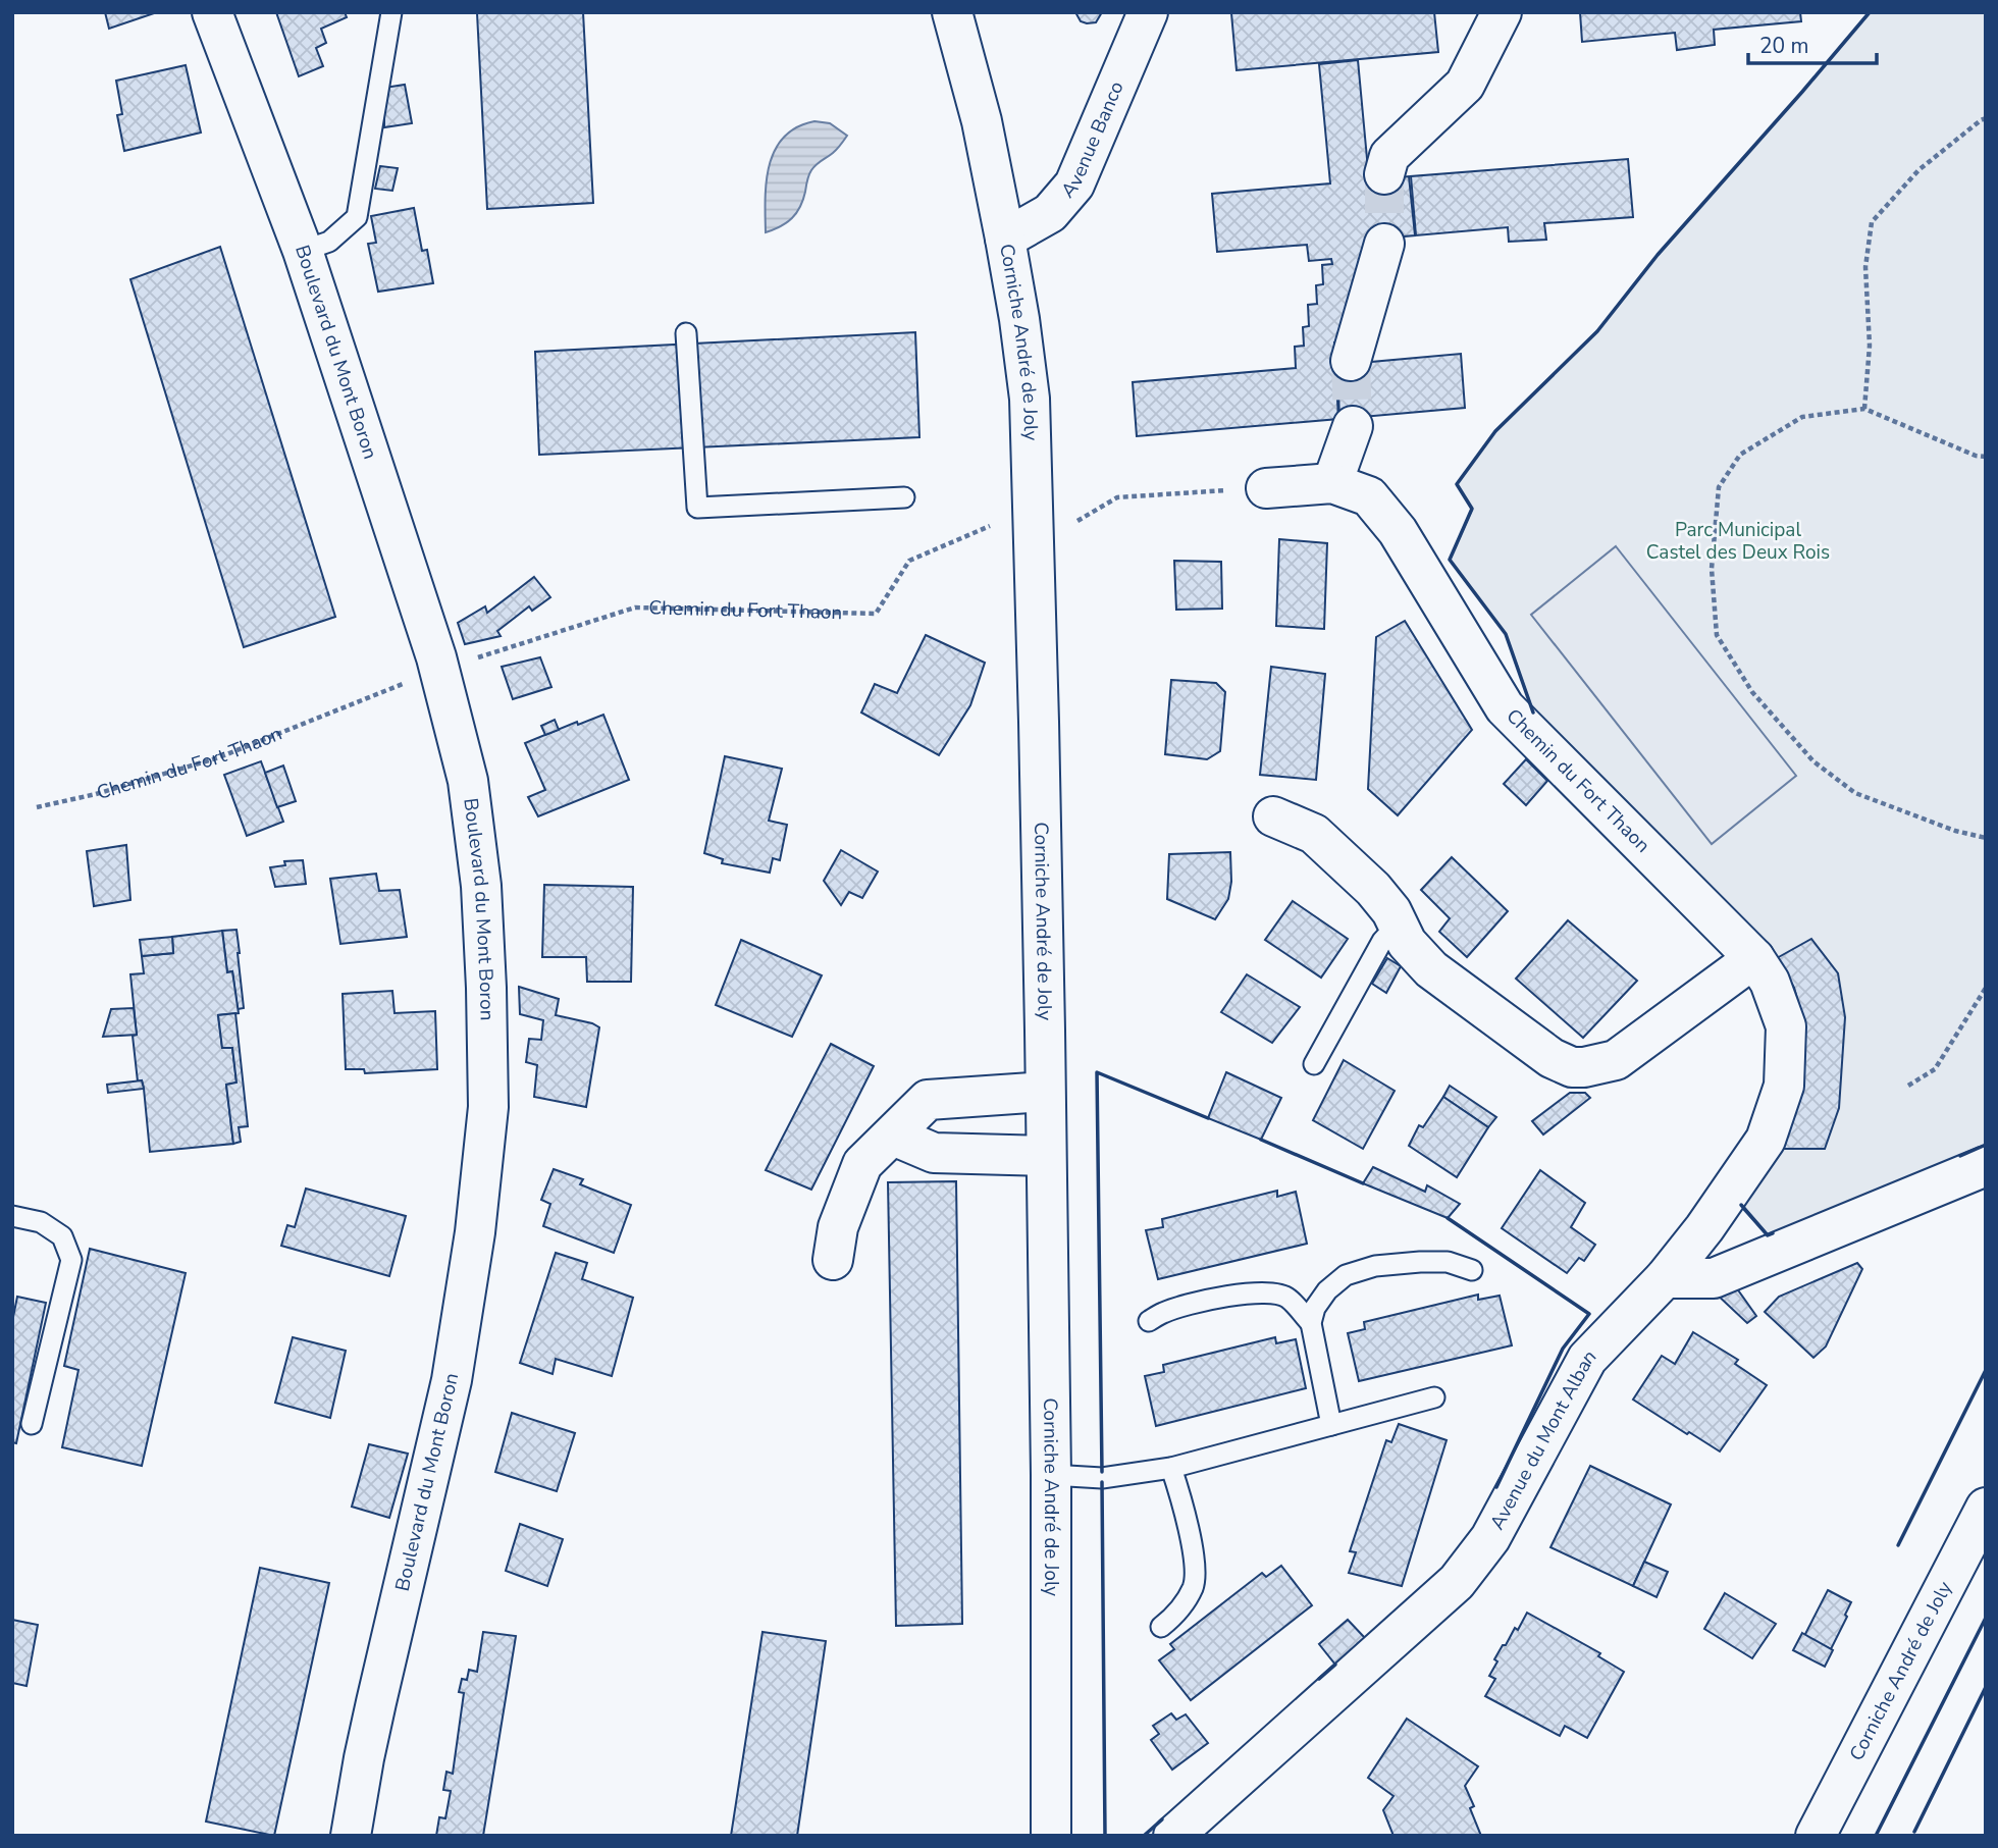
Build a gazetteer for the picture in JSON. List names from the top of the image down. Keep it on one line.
{"streets":{"street":["Avenue Banco","Corniche André de Joly","Boulevard du Mont Boron","Chemin du Fort Thaon","Avenue du Mont Alban"]},"crossings":[["Avenue Banco","Corniche André de Joly"],["Chemin du Fort Thaon","Avenue du Mont Alban"]],"parks":["Parc Municipal Castel des Deux Rois"],"scale_bar":"20 m"}
